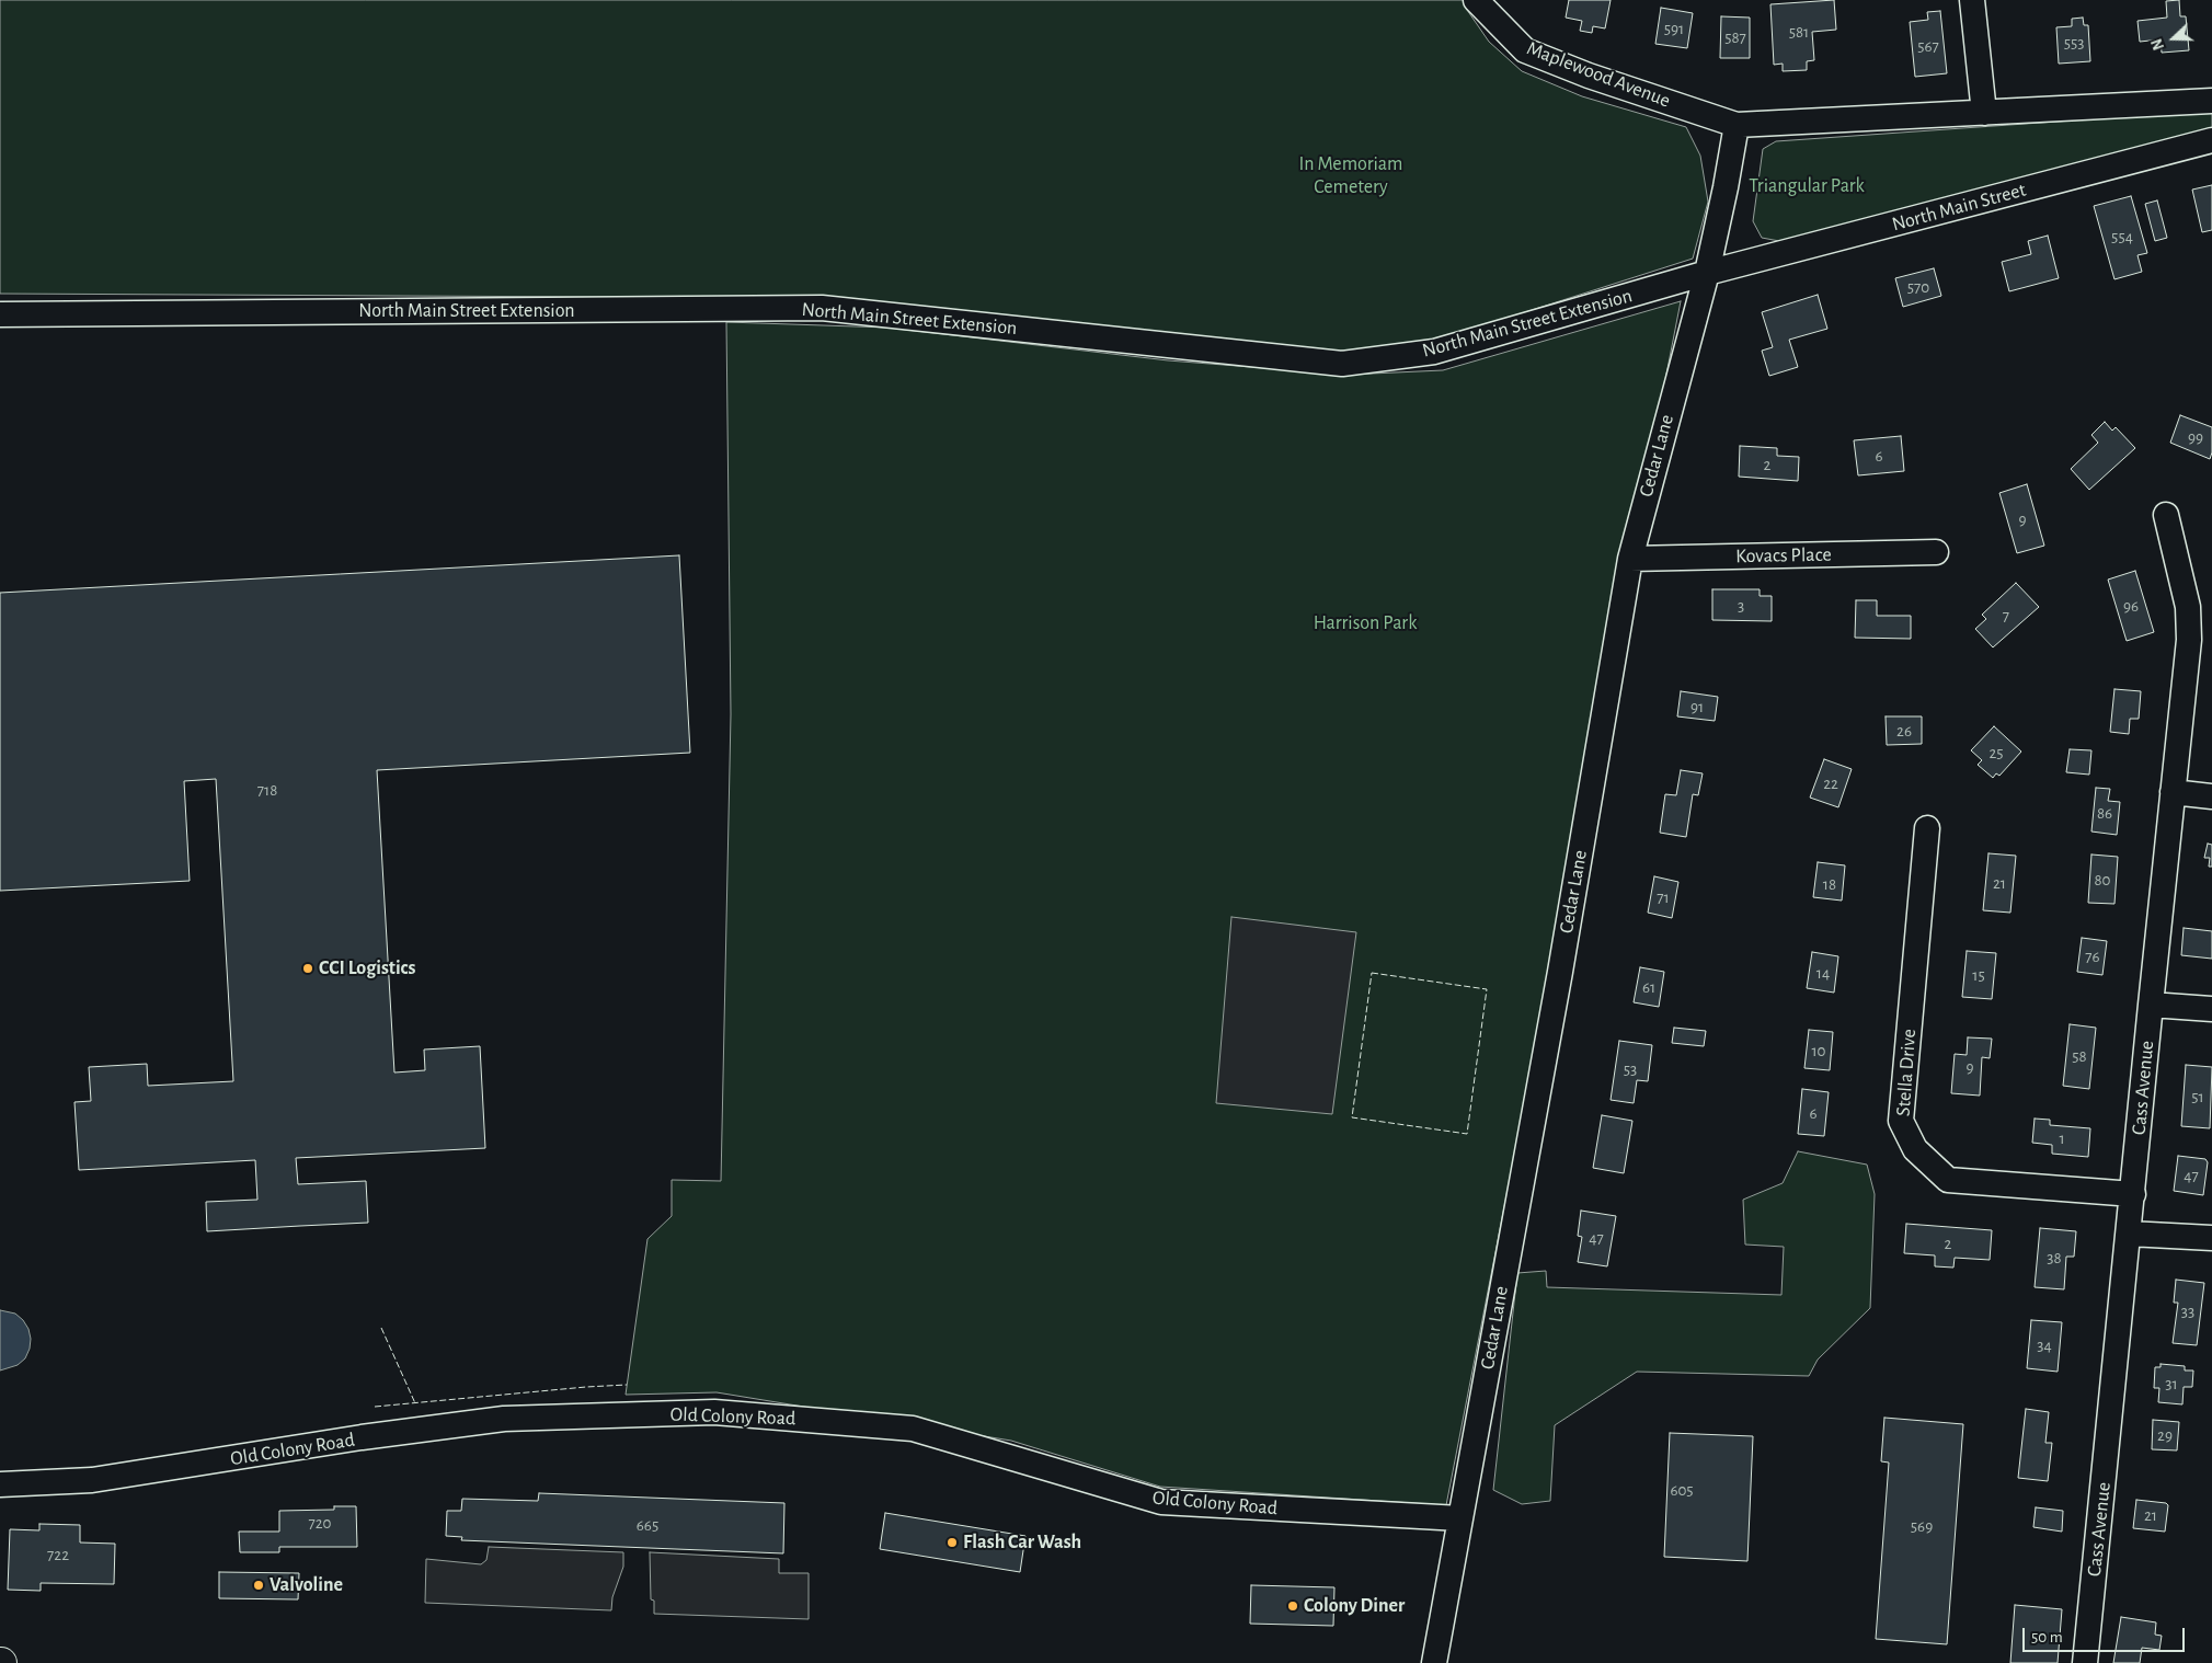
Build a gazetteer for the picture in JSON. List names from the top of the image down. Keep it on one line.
{"streets":{"street":["Maplewood Avenue","North Main Street","North Main Street Extension","Cedar Lane","Kovacs Place","Stella Drive","Cass Avenue","Old Colony Road"]},"crossings":[["Maplewood Avenue","Cedar Lane"],["North Main Street","North Main Street Extension"],["North Main Street","Cedar Lane"],["North Main Street Extension","Cedar Lane"],["Cedar Lane","Kovacs Place"],["Cedar Lane","Old Colony Road"],["Stella Drive","Cass Avenue"]],"parks":["In Memoriam Cemetery","Triangular Park","Harrison Park"],"places":["CCI Logistics","Flash Car Wash","Valvoline","Colony Diner"],"house_numbers":["591","581","587","553","567","554","570","99","6","2","9","3","96","7","91","26","25","22","718","86","80","21","18","71","76","14","15","61","10","58","9","53","51","6","1","47","47","2","38","33","34","31","29","605","21","720","665","569","722"],"scale_bar":"50 m","north":"left"}
